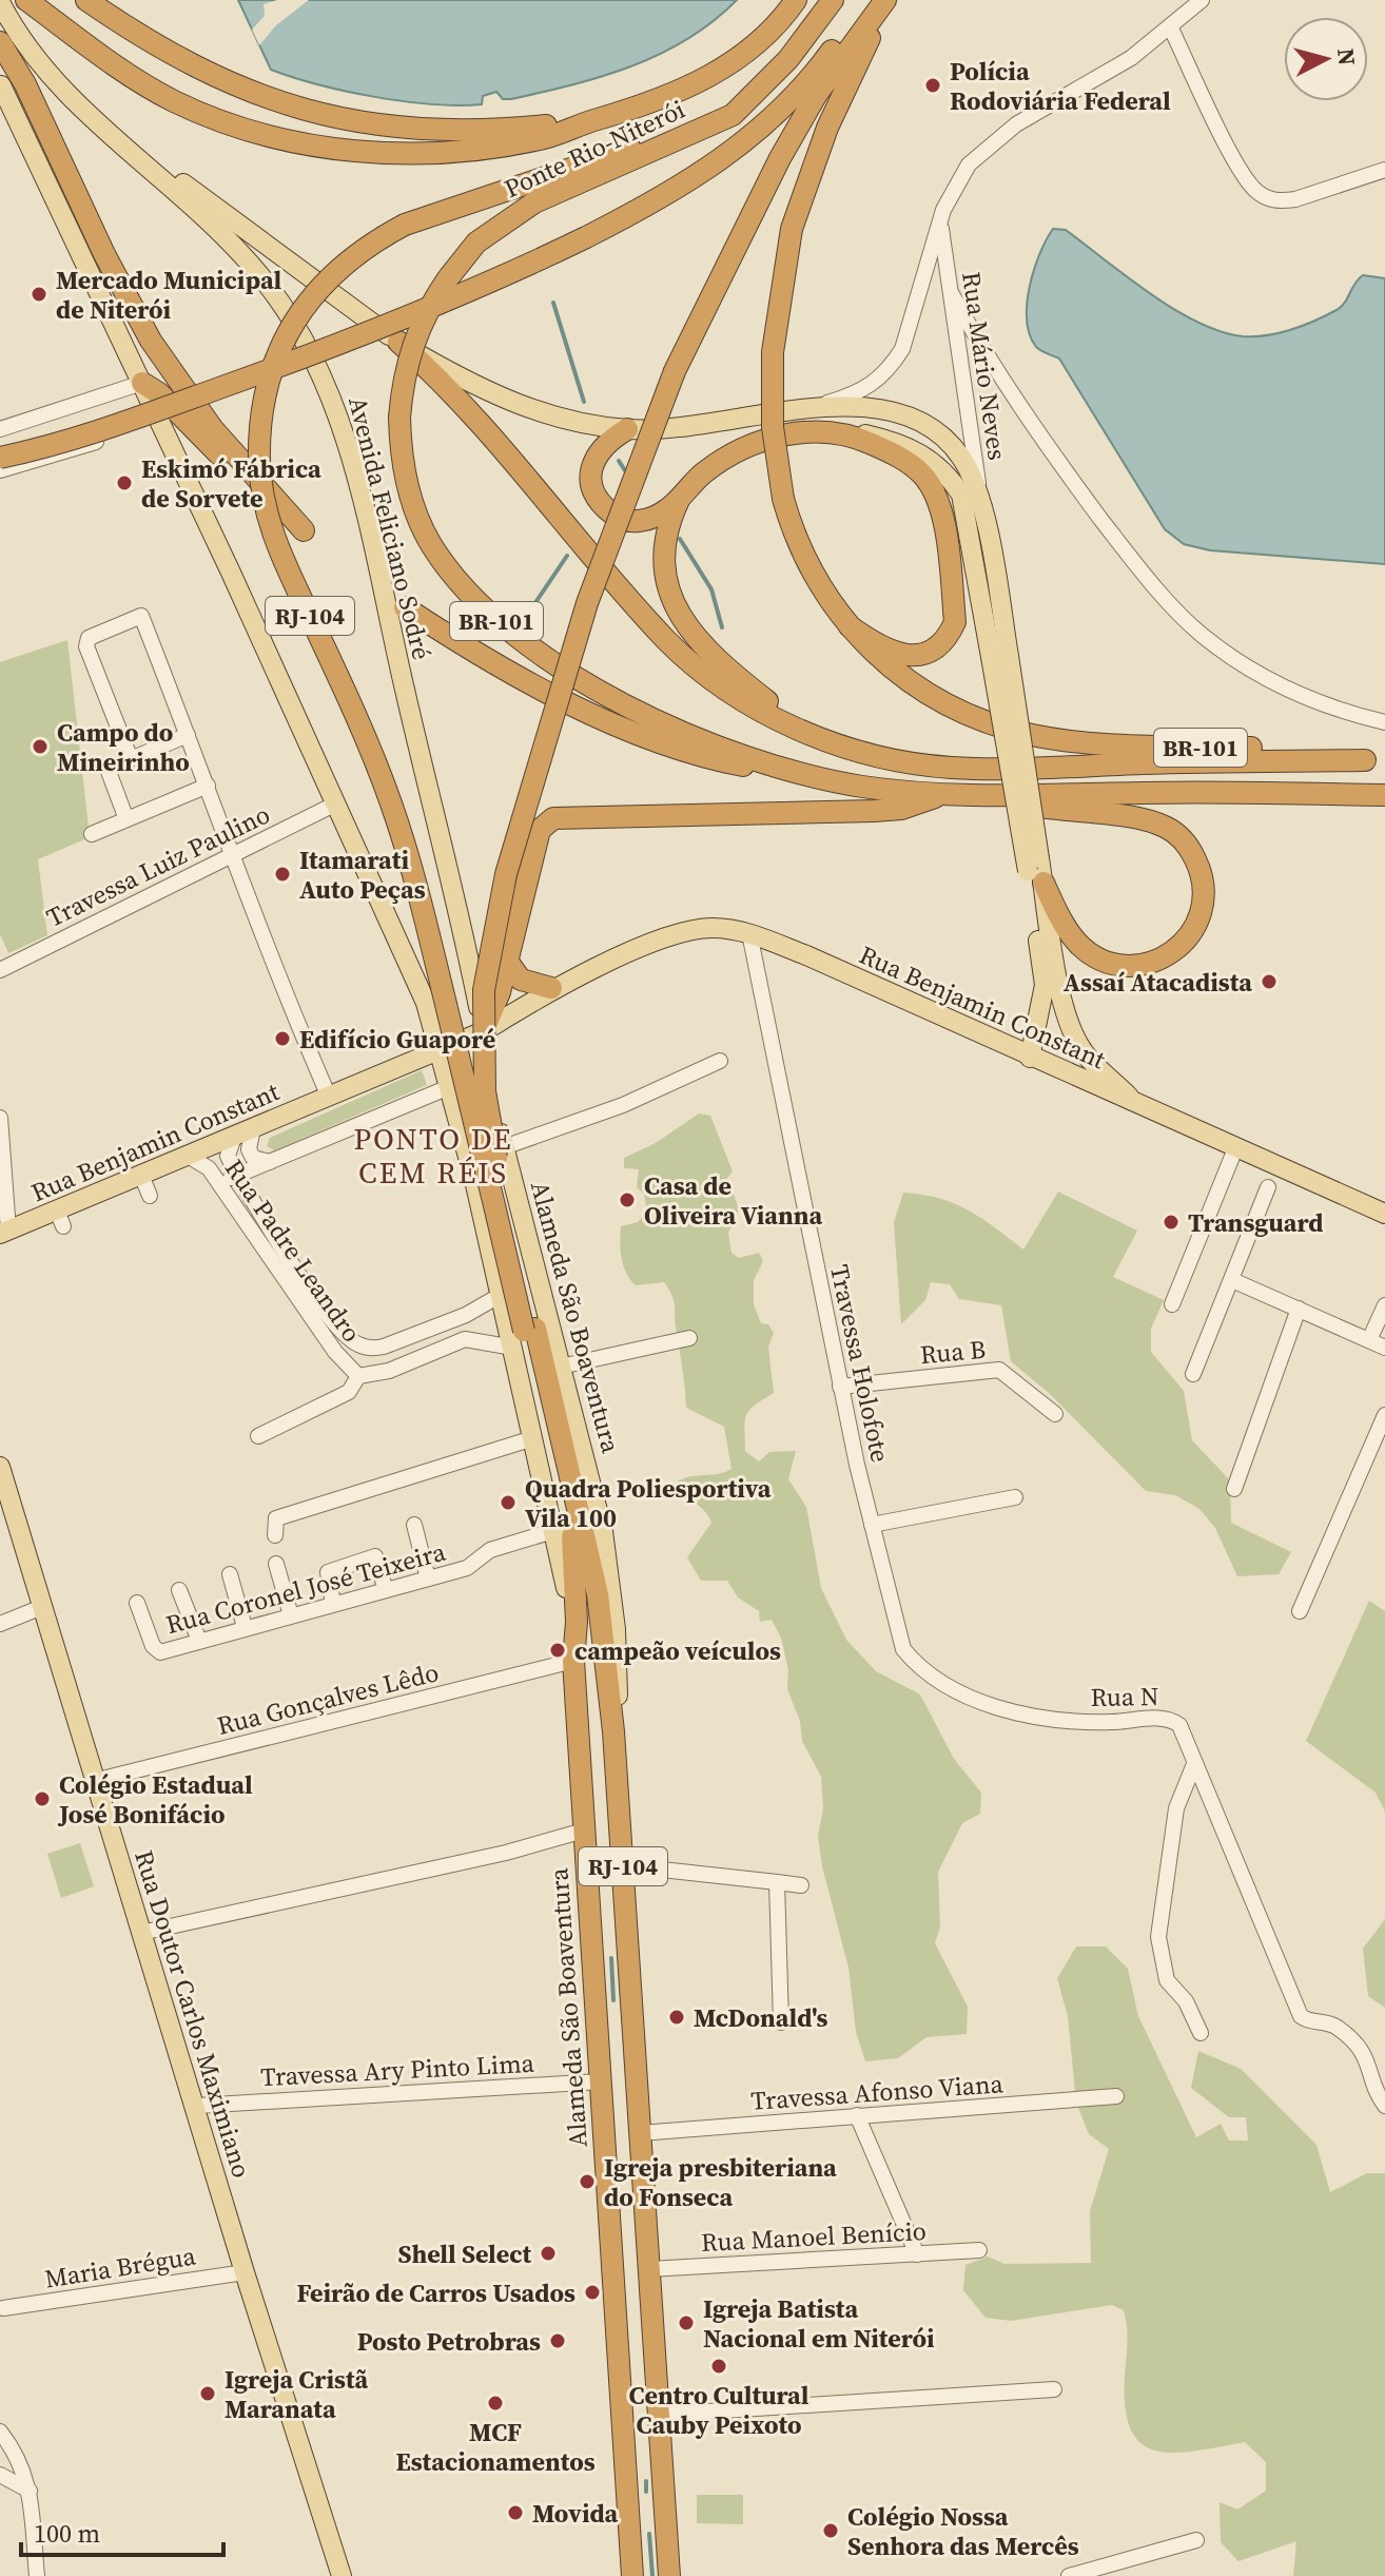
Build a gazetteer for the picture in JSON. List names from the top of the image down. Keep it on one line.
{"streets":{"highway":["Ponte Rio-Niterói","RJ-104","BR-101","Alameda São Boaventura"],"main road":["Avenida Feliciano Sodré","Rua Benjamin Constant","Rua Doutor Carlos Maximiano"],"street":["Rua Mário Neves","Travessa Luiz Paulino","Rua Padre Leandro","Rua B","Travessa Holofote","Rua Coronel José Teixeira","Rua N","Rua Gonçalves Lêdo","Travessa Ary Pinto Lima","Travessa Afonso Viana","Rua Manoel Benício","Maria Brégua"]},"crossings":[["Ponte Rio-Niterói","RJ-104"],["Ponte Rio-Niterói","BR-101"],["Avenida Feliciano Sodré","Rua Benjamin Constant"],["Avenida Feliciano Sodré","Alameda São Boaventura"],["RJ-104","Rua Padre Leandro"],["RJ-104","Alameda São Boaventura"],["RJ-104","Rua Gonçalves Lêdo"],["Rua Benjamin Constant","Rua Padre Leandro"],["Rua Benjamin Constant","Alameda São Boaventura"],["Rua Benjamin Constant","Travessa Holofote"],["Rua Padre Leandro","Alameda São Boaventura"],["Alameda São Boaventura","Rua Coronel José Teixeira"],["Alameda São Boaventura","Rua Gonçalves Lêdo"],["Alameda São Boaventura","Travessa Ary Pinto Lima"],["Alameda São Boaventura","Travessa Afonso Viana"],["Alameda São Boaventura","Rua Manoel Benício"],["Rua B","Travessa Holofote"],["Travessa Holofote","Rua N"],["Rua Gonçalves Lêdo","Rua Doutor Carlos Maximiano"],["Rua Doutor Carlos Maximiano","Travessa Ary Pinto Lima"],["Rua Doutor Carlos Maximiano","Maria Brégua"]],"districts":["PONTO DE CEM RÉIS"],"places":["Polícia Rodoviária Federal","Mercado Municipal de Niterói","Eskimó Fábrica de Sorvete","Campo do Mineirinho","Itamarati Auto Peças","Assaí Atacadista","Edifício Guaporé","Casa de Oliveira Vianna","Transguard","Quadra Poliesportiva Vila 100","campeão veículos","Colégio Estadual José Bonifácio","McDonald's","Igreja presbiteriana do Fonseca","Shell Select","Feirão de Carros Usados","Igreja Batista Nacional em Niterói","Posto Petrobras","Centro Cultural Cauby Peixoto","Igreja Cristã Maranata","MCF Estacionamentos","Movida","Colégio Nossa Senhora das Mercês"],"scale_bar":"100 m","north":"right"}
